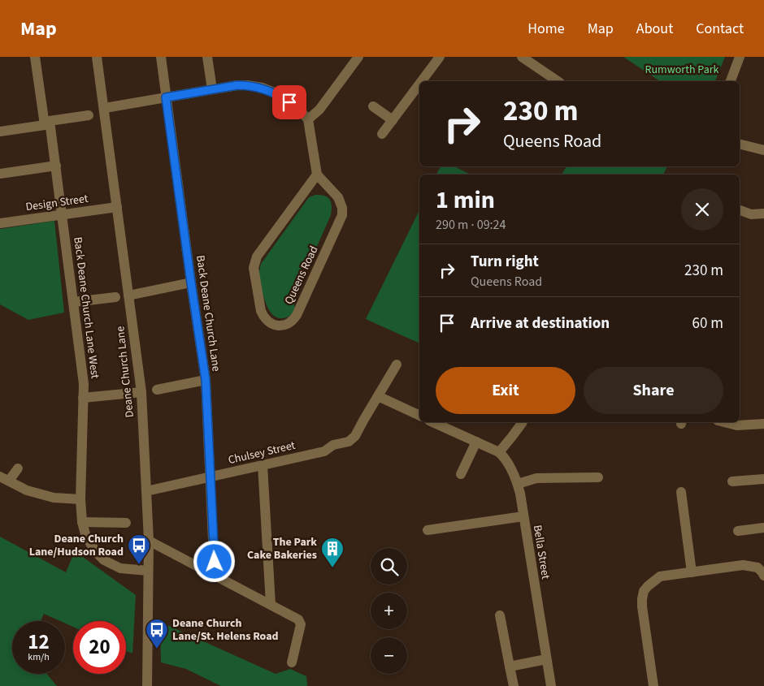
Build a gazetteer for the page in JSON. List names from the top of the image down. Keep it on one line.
{"streets":{"street":["Design Street","Queens Road","Back Deane Church Lane West","Back Deane Church Lane","Deane Church Lane","Chulsey Street","Bella Street"]},"crossings":[["Design Street","Back Deane Church Lane West"],["Design Street","Deane Church Lane"],["Back Deane Church Lane West","Deane Church Lane"],["Back Deane Church Lane","Chulsey Street"],["Deane Church Lane","Chulsey Street"]],"parks":["Rumworth Park"],"places":{"bus stop":["Deane Church Lane/Hudson Road","Deane Church Lane/St. Helens Road"],"building":["The Park Cake Bakeries"]},"page":{"header":"Map","nav":["Home","Map","About","Contact"],"turn":["230 m","Queens Road"],"heading":["1 min","290 m · 09:24"],"list":[{"name":"Turn right","note":"Queens Road","value":"230 m"},{"name":"Arrive at destination","value":"60 m"}],"buttons":["Exit","Share"],"map_buttons":["+","−"],"speed":"12 km/h","limit":"20"}}
